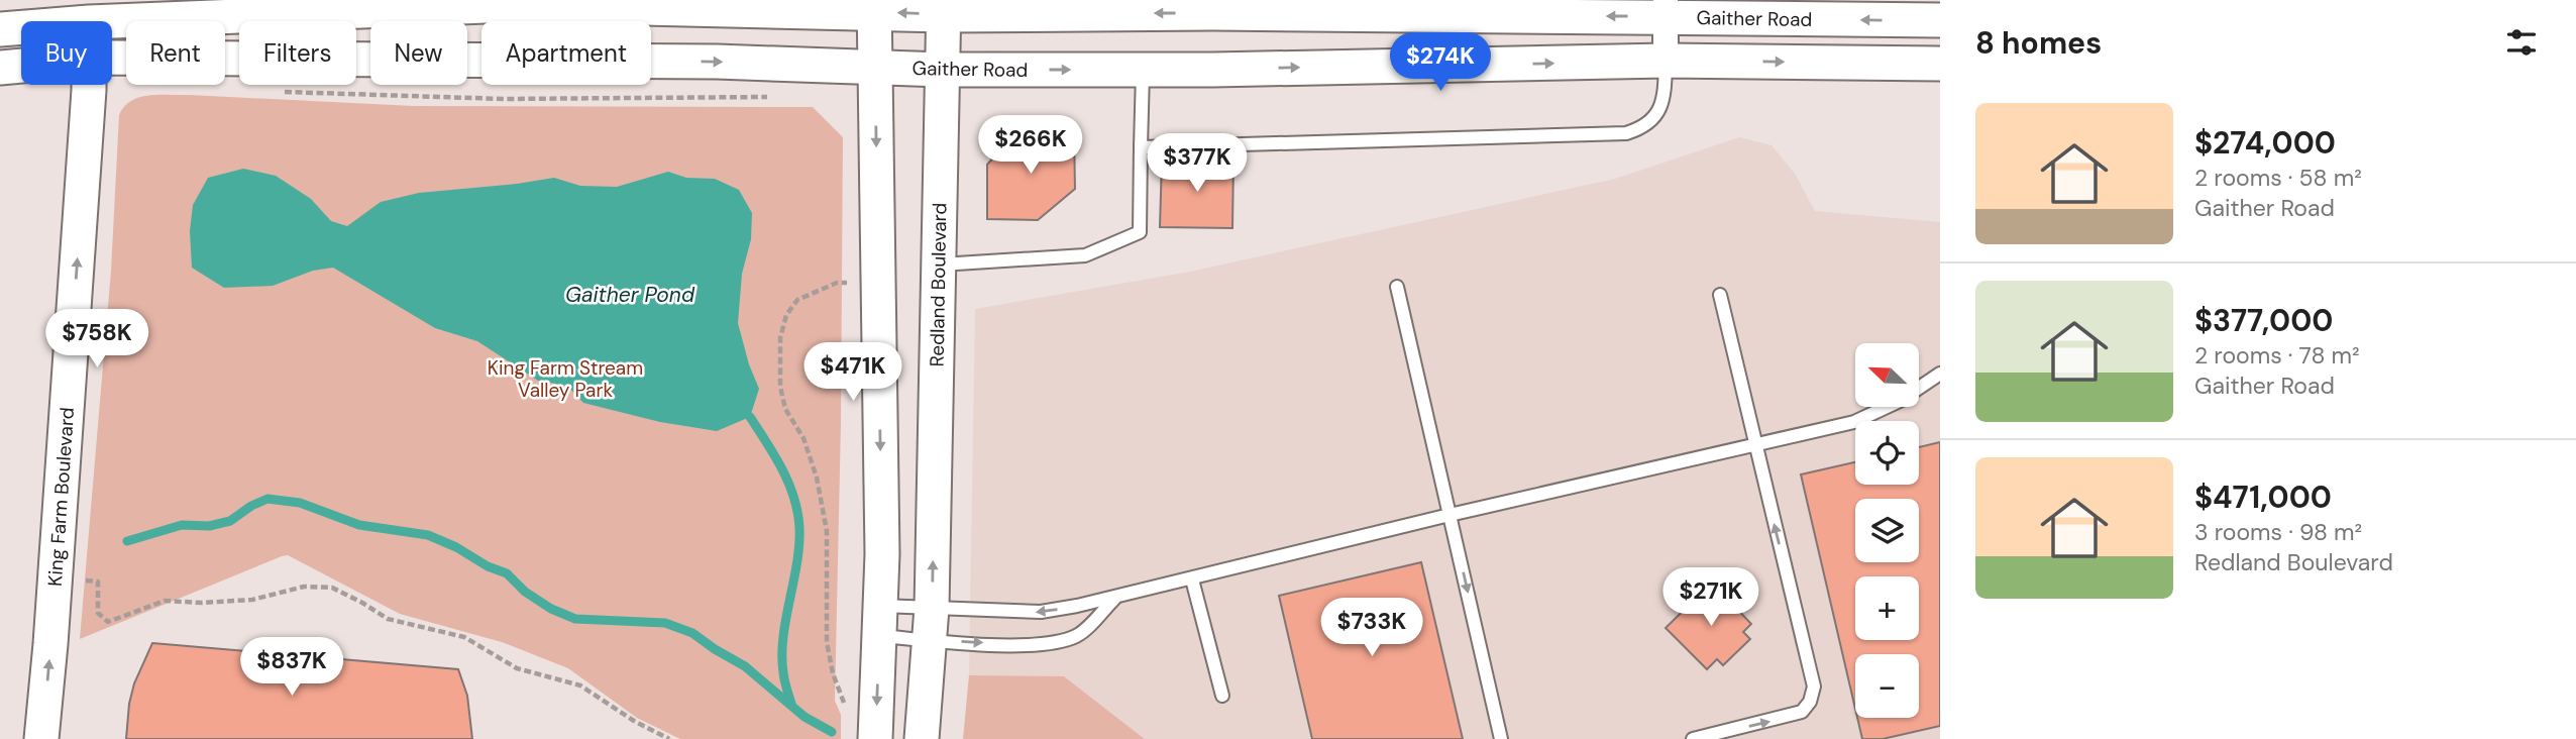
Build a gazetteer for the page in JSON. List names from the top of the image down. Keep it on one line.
{"streets":{"main road":["Gaither Road","Redland Boulevard","King Farm Boulevard"]},"crossings":[["Gaither Road","Redland Boulevard"]],"one_way":["King Farm Boulevard"],"water":["Gaither Pond"],"parks":["King Farm Stream Valley Park"],"north":"top left","page":{"heading":"8 homes","chip":["Buy","Rent","Filters","New","Apartment"],"price":["$274K","$266K","$377K","$758K","$471K","$271K","$733K","$837K"],"list":[{"name":"$274,000","note":"2 rooms · 58 m² · Gaither Road"},{"name":"$377,000","note":"2 rooms · 78 m² · Gaither Road"},{"name":"$471,000","note":"3 rooms · 98 m² · Redland Boulevard"}],"map_buttons":["+","−"]}}
